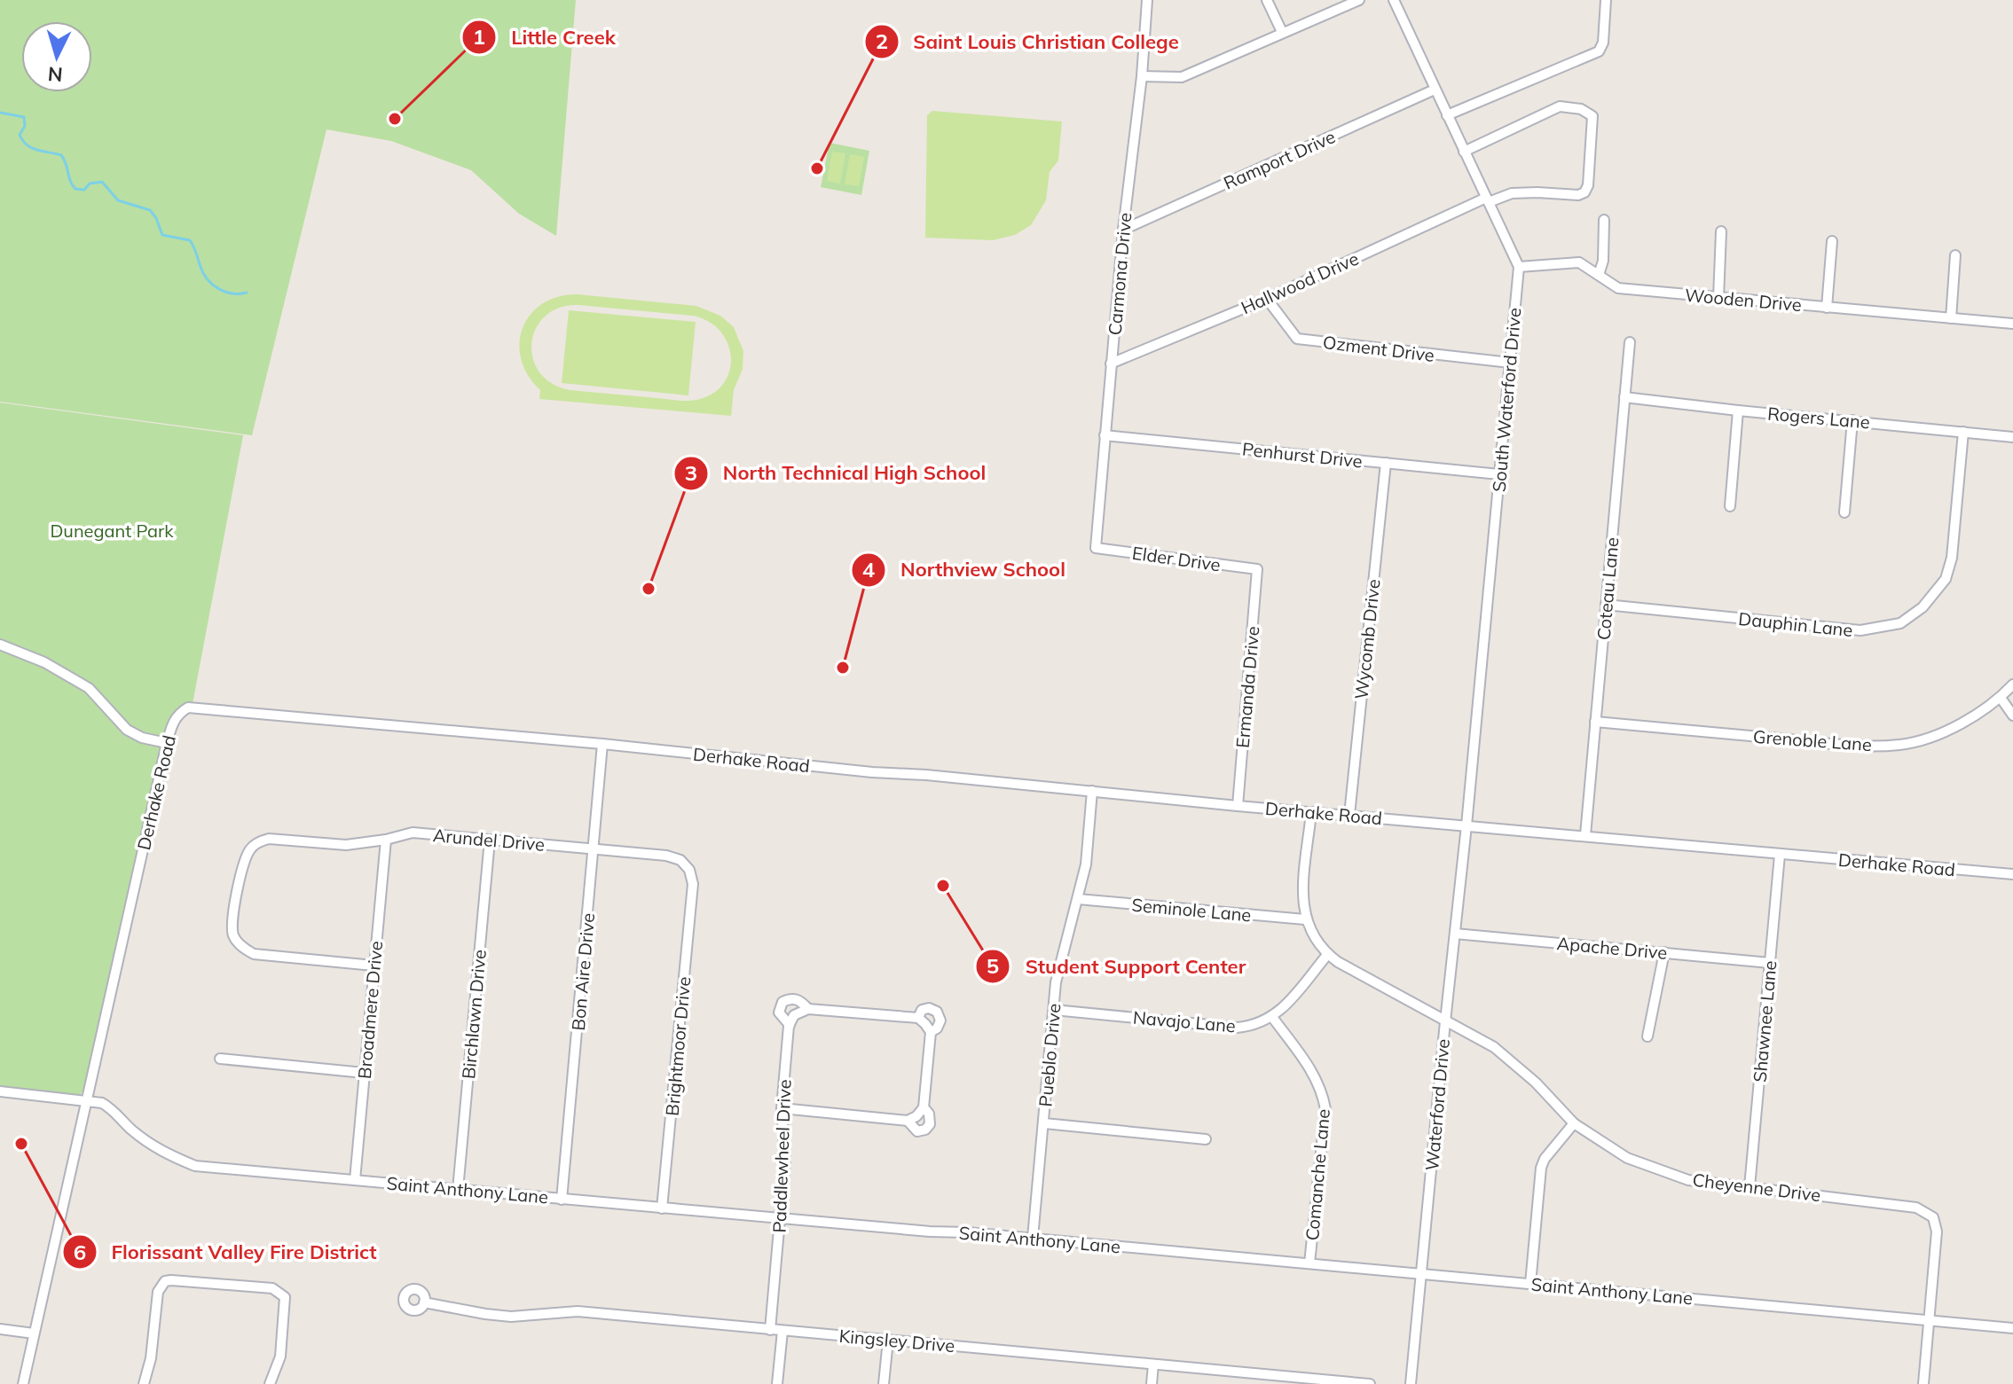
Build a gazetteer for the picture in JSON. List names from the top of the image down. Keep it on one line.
{"streets":{"street":["Ramport Drive","Carmona Drive","Hallwood Drive","Wooden Drive","Ozment Drive","South Waterford Drive","Rogers Lane","Penhurst Drive","Elder Drive","Coteau Lane","Dauphin Lane","Wycomb Drive","Ermanda Drive","Grenoble Lane","Derhake Road","Arundel Drive","Seminole Lane","Apache Drive","Bon Aire Drive","Broadmere Drive","Birchlawn Drive","Navajo Lane","Shawnee Lane","Brightmoor Drive","Pueblo Drive","Waterford Drive","Paddlewheel Drive","Comanche Lane","Cheyenne Drive","Saint Anthony Lane","Kingsley Drive"]},"crossings":[["Ramport Drive","Carmona Drive"],["Carmona Drive","Hallwood Drive"],["Carmona Drive","Penhurst Drive"],["Carmona Drive","Elder Drive"],["Hallwood Drive","Ozment Drive"],["Wooden Drive","South Waterford Drive"],["Ozment Drive","South Waterford Drive"],["South Waterford Drive","Penhurst Drive"],["South Waterford Drive","Derhake Road"],["South Waterford Drive","Waterford Drive"],["Rogers Lane","Coteau Lane"],["Rogers Lane","Dauphin Lane"],["Penhurst Drive","Wycomb Drive"],["Elder Drive","Ermanda Drive"],["Coteau Lane","Dauphin Lane"],["Coteau Lane","Grenoble Lane"],["Coteau Lane","Derhake Road"],["Wycomb Drive","Derhake Road"],["Ermanda Drive","Derhake Road"],["Derhake Road","Bon Aire Drive"],["Derhake Road","Shawnee Lane"],["Derhake Road","Pueblo Drive"],["Derhake Road","Waterford Drive"],["Derhake Road","Cheyenne Drive"],["Derhake Road","Saint Anthony Lane"],["Arundel Drive","Bon Aire Drive"],["Arundel Drive","Broadmere Drive"],["Arundel Drive","Birchlawn Drive"],["Arundel Drive","Brightmoor Drive"],["Seminole Lane","Pueblo Drive"],["Seminole Lane","Cheyenne Drive"],["Apache Drive","Shawnee Lane"],["Apache Drive","Waterford Drive"],["Bon Aire Drive","Saint Anthony Lane"],["Broadmere Drive","Saint Anthony Lane"],["Birchlawn Drive","Saint Anthony Lane"],["Navajo Lane","Pueblo Drive"],["Navajo Lane","Comanche Lane"],["Navajo Lane","Cheyenne Drive"],["Shawnee Lane","Cheyenne Drive"],["Brightmoor Drive","Saint Anthony Lane"],["Pueblo Drive","Saint Anthony Lane"],["Waterford Drive","Cheyenne Drive"],["Waterford Drive","Saint Anthony Lane"],["Paddlewheel Drive","Saint Anthony Lane"],["Paddlewheel Drive","Kingsley Drive"],["Comanche Lane","Saint Anthony Lane"],["Cheyenne Drive","Saint Anthony Lane"]],"parks":["Dunegant Park"],"places":["Little Creek","Saint Louis Christian College","North Technical High School","Northview School","Student Support Center","Florissant Valley Fire District"],"north":"bottom"}
